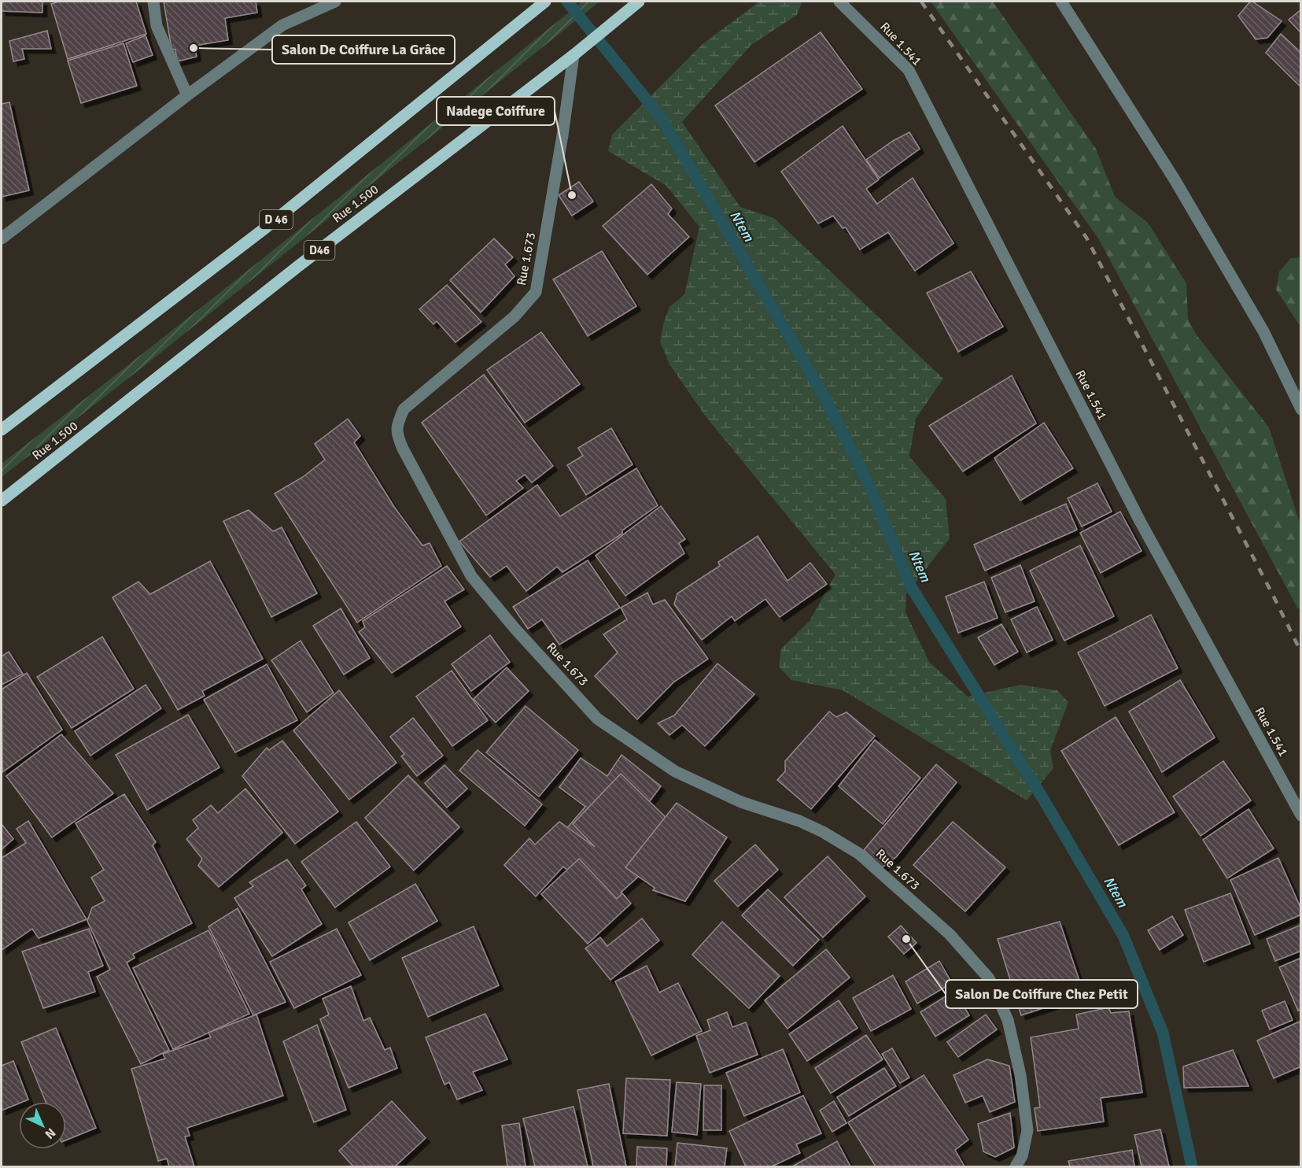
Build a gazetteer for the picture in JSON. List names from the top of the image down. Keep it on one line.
{"streets":{"main road":["Rue 1.500","D 46","D46"],"street":["Rue 1.541","Rue 1.673"]},"crossings":[["Rue 1.500","Rue 1.673"]],"water":["Ntem"],"places":["Salon De Coiffure La Grâce","Nadege Coiffure","Salon De Coiffure Chez Petit"],"north":"bottom right"}
